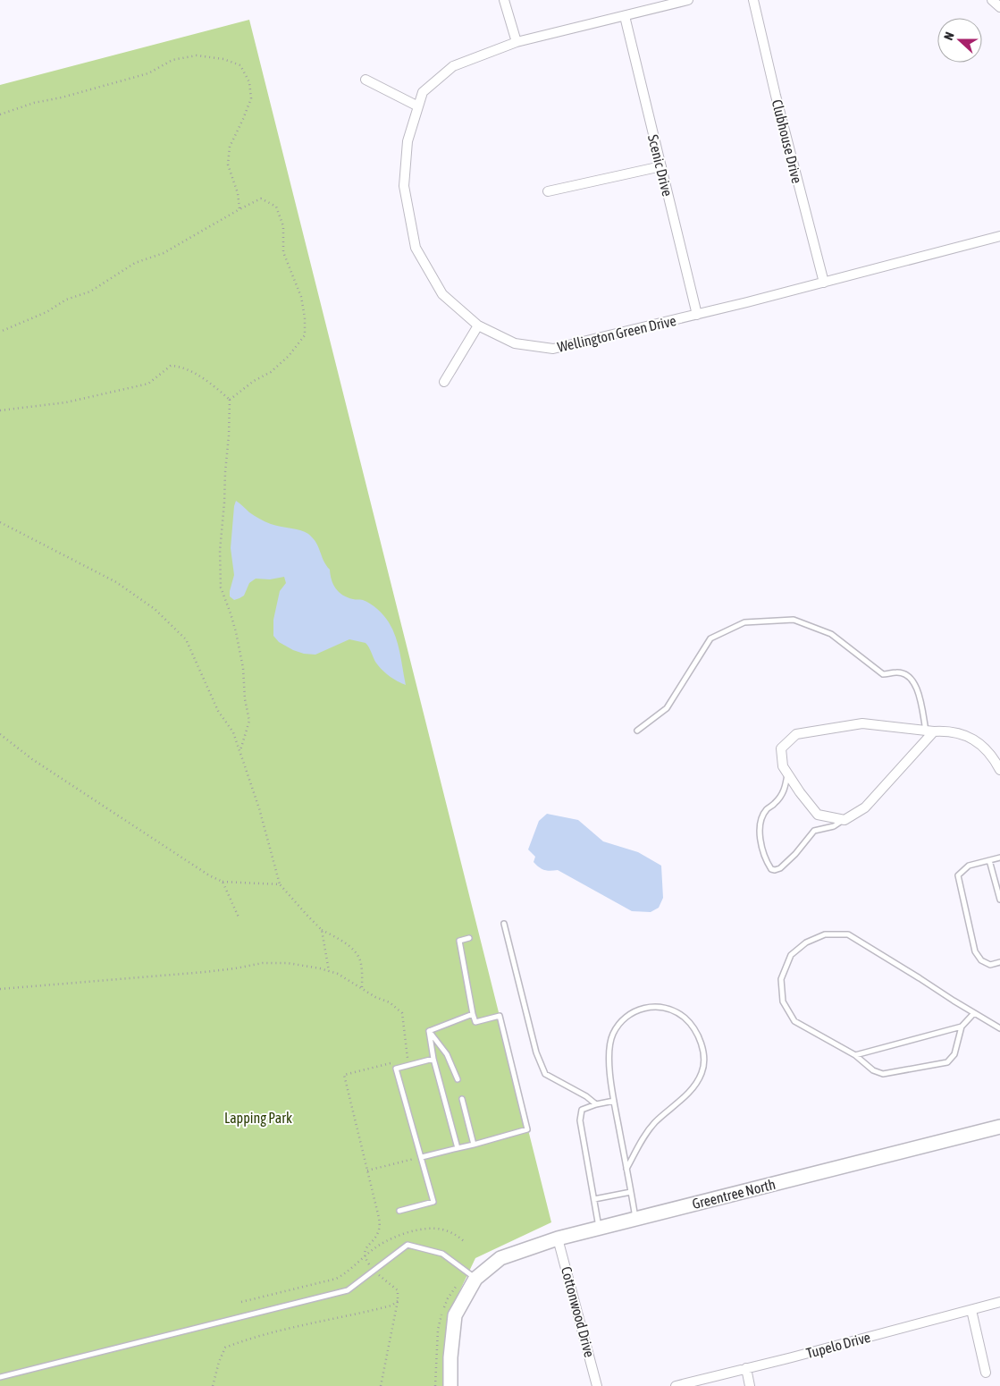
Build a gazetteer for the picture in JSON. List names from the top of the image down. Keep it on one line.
{"streets":{"main road":["Greentree North"],"street":["Clubhouse Drive","Scenic Drive","Wellington Green Drive","Cottonwood Drive","Tupelo Drive"]},"crossings":[["Clubhouse Drive","Wellington Green Drive"],["Scenic Drive","Wellington Green Drive"],["Greentree North","Cottonwood Drive"]],"parks":["Lapping Park"],"north":"left"}
